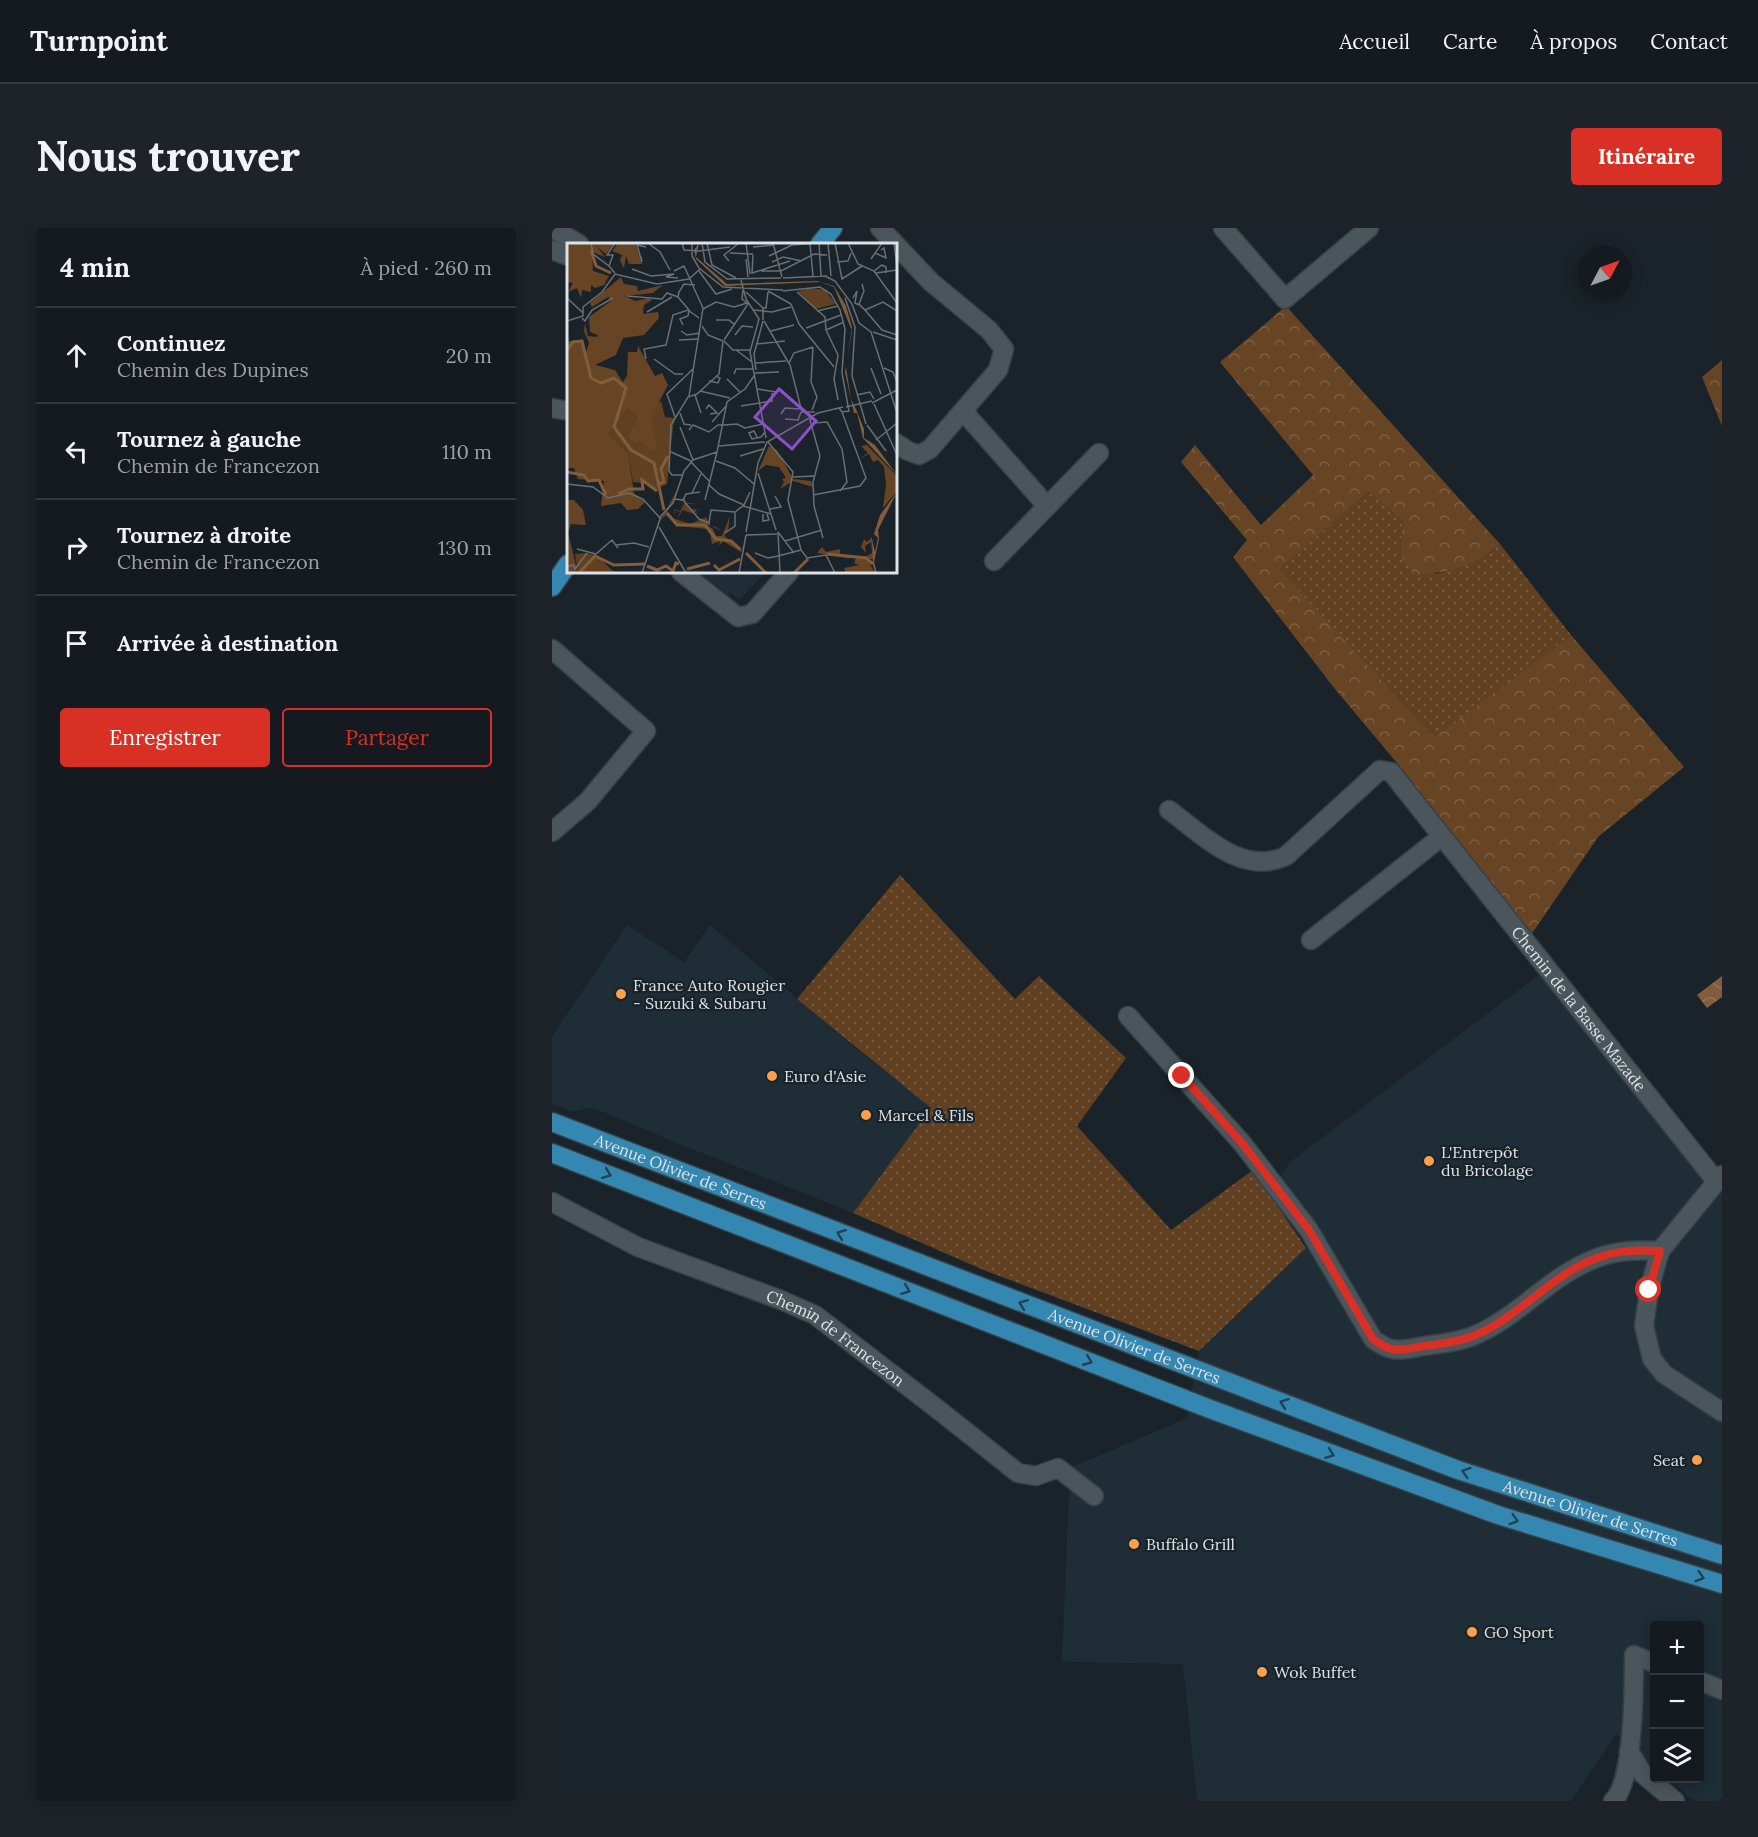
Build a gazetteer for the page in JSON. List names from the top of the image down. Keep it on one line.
{"streets":{"main road":["Avenue Olivier de Serres"],"street":["Chemin de la Basse Mazade","Chemin de Francezon"]},"places":["France Auto Rougier - Suzuki & Subaru","Euro d'Asie","Marcel & Fils","L'Entrepôt du Bricolage","Seat","Buffalo Grill","GO Sport","Wok Buffet"],"north":"top right","page":{"header":"Turnpoint","nav":["Accueil","Carte","À propos","Contact"],"buttons":["Itinéraire",["Enregistrer","Partager"]],"title":"Nous trouver","heading":["4 min","À pied · 260 m"],"list":[["Continuez","Chemin des Dupines","20 m"],["Tournez à gauche","Chemin de Francezon","110 m"],["Tournez à droite","Chemin de Francezon","130 m"],"Arrivée à destination"],"map_buttons":["+","−"]}}
